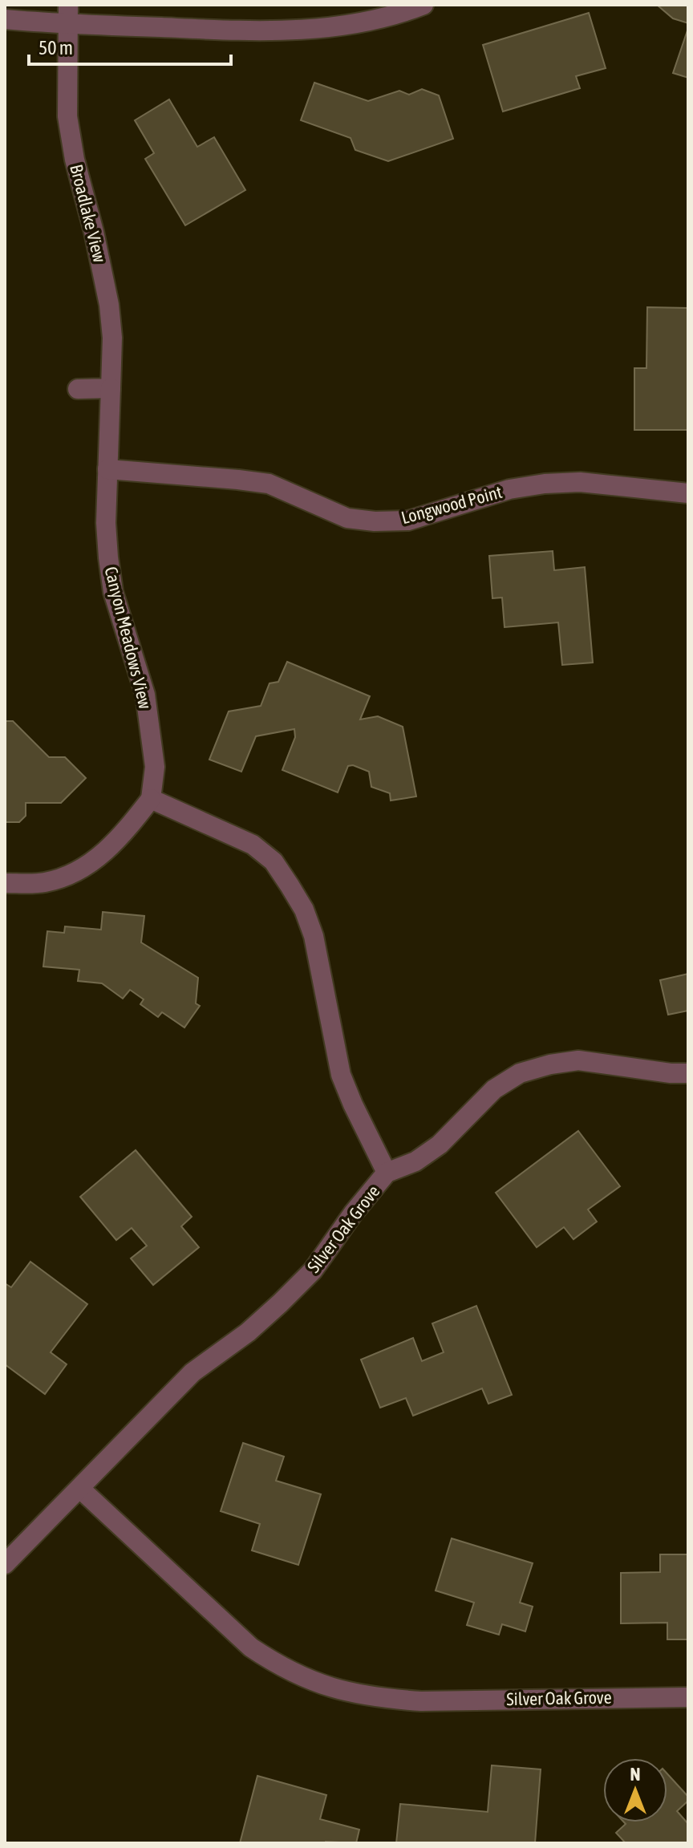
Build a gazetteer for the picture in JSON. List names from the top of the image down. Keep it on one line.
{"streets":{"street":["Broadlake View","Longwood Point","Canyon Meadows View","Silver Oak Grove"]},"crossings":[["Broadlake View","Canyon Meadows View"],["Longwood Point","Canyon Meadows View"]],"scale_bar":"50 m","north":"top"}
